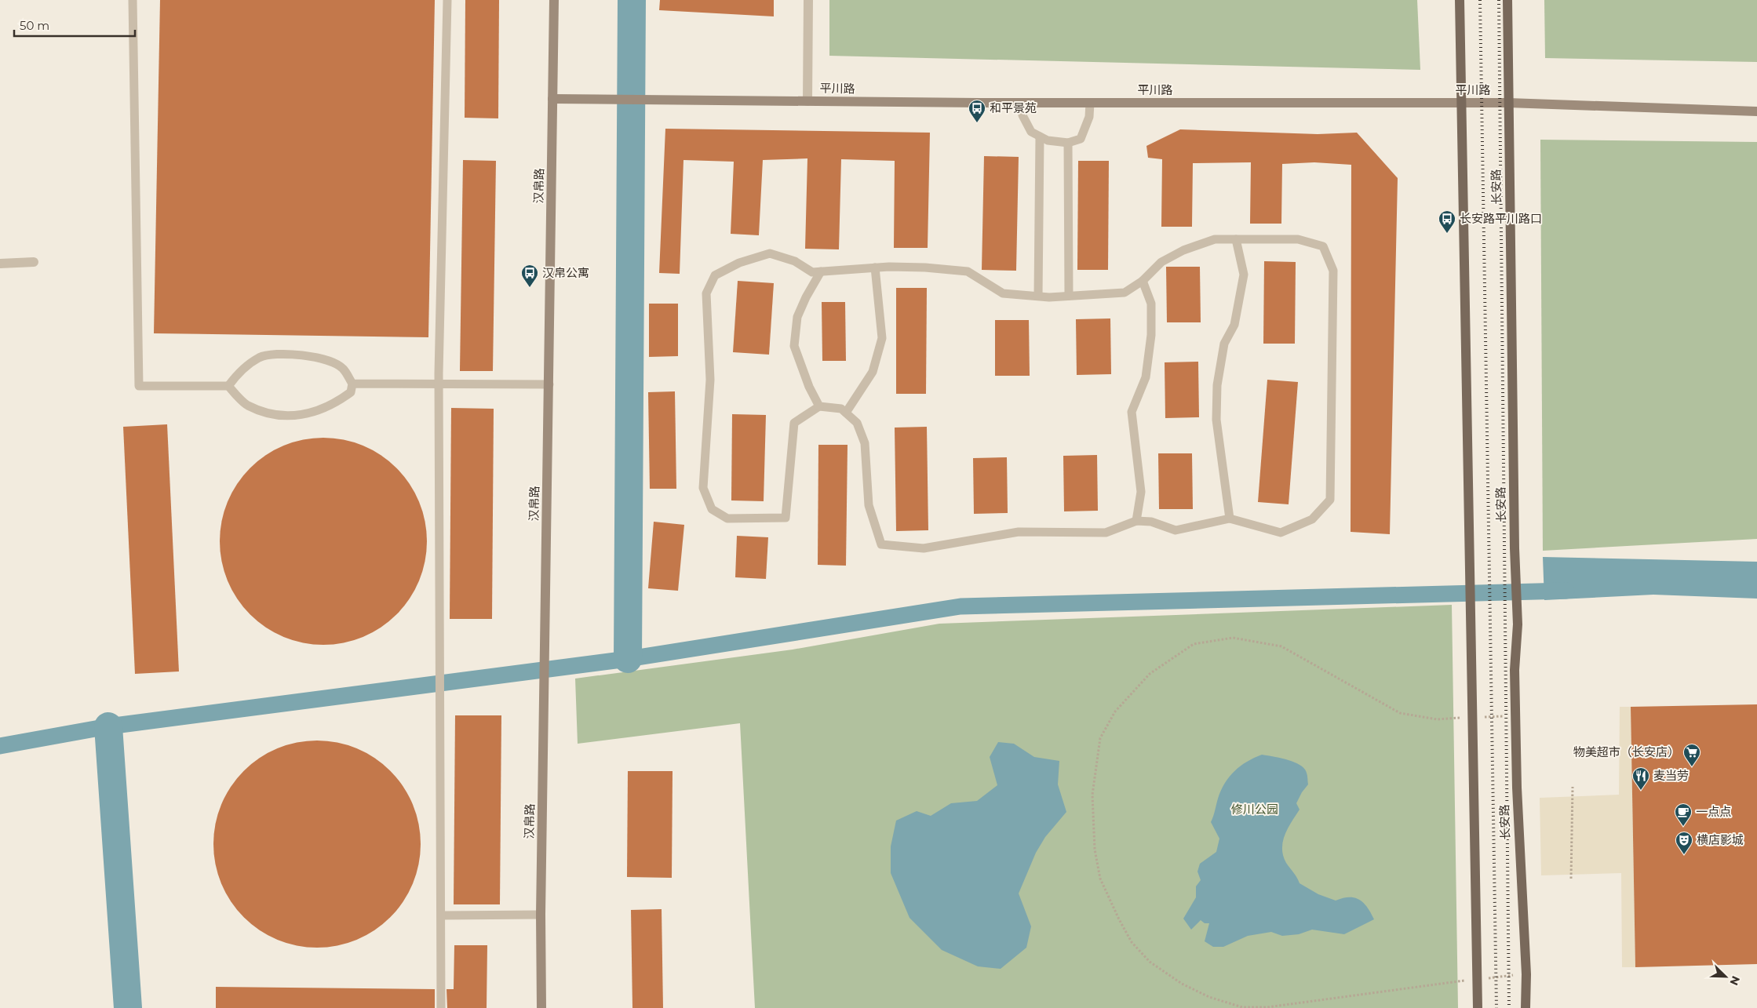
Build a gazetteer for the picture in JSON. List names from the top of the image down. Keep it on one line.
{"streets":{"main road":["长安路"],"street":["平川路","汉帛路"]},"crossings":[["平川路","汉帛路"],["平川路","长安路"]],"parks":["修川公园"],"places":{"bus stop":["和平景苑","长安路平川路口","汉帛公寓"],"supermarket":["物美超市（长安店）"],"restaurant":["麦当劳"],"cafe":["一点点"],"theatre":["横店影城"]},"scale_bar":"50 m","north":"bottom right"}
